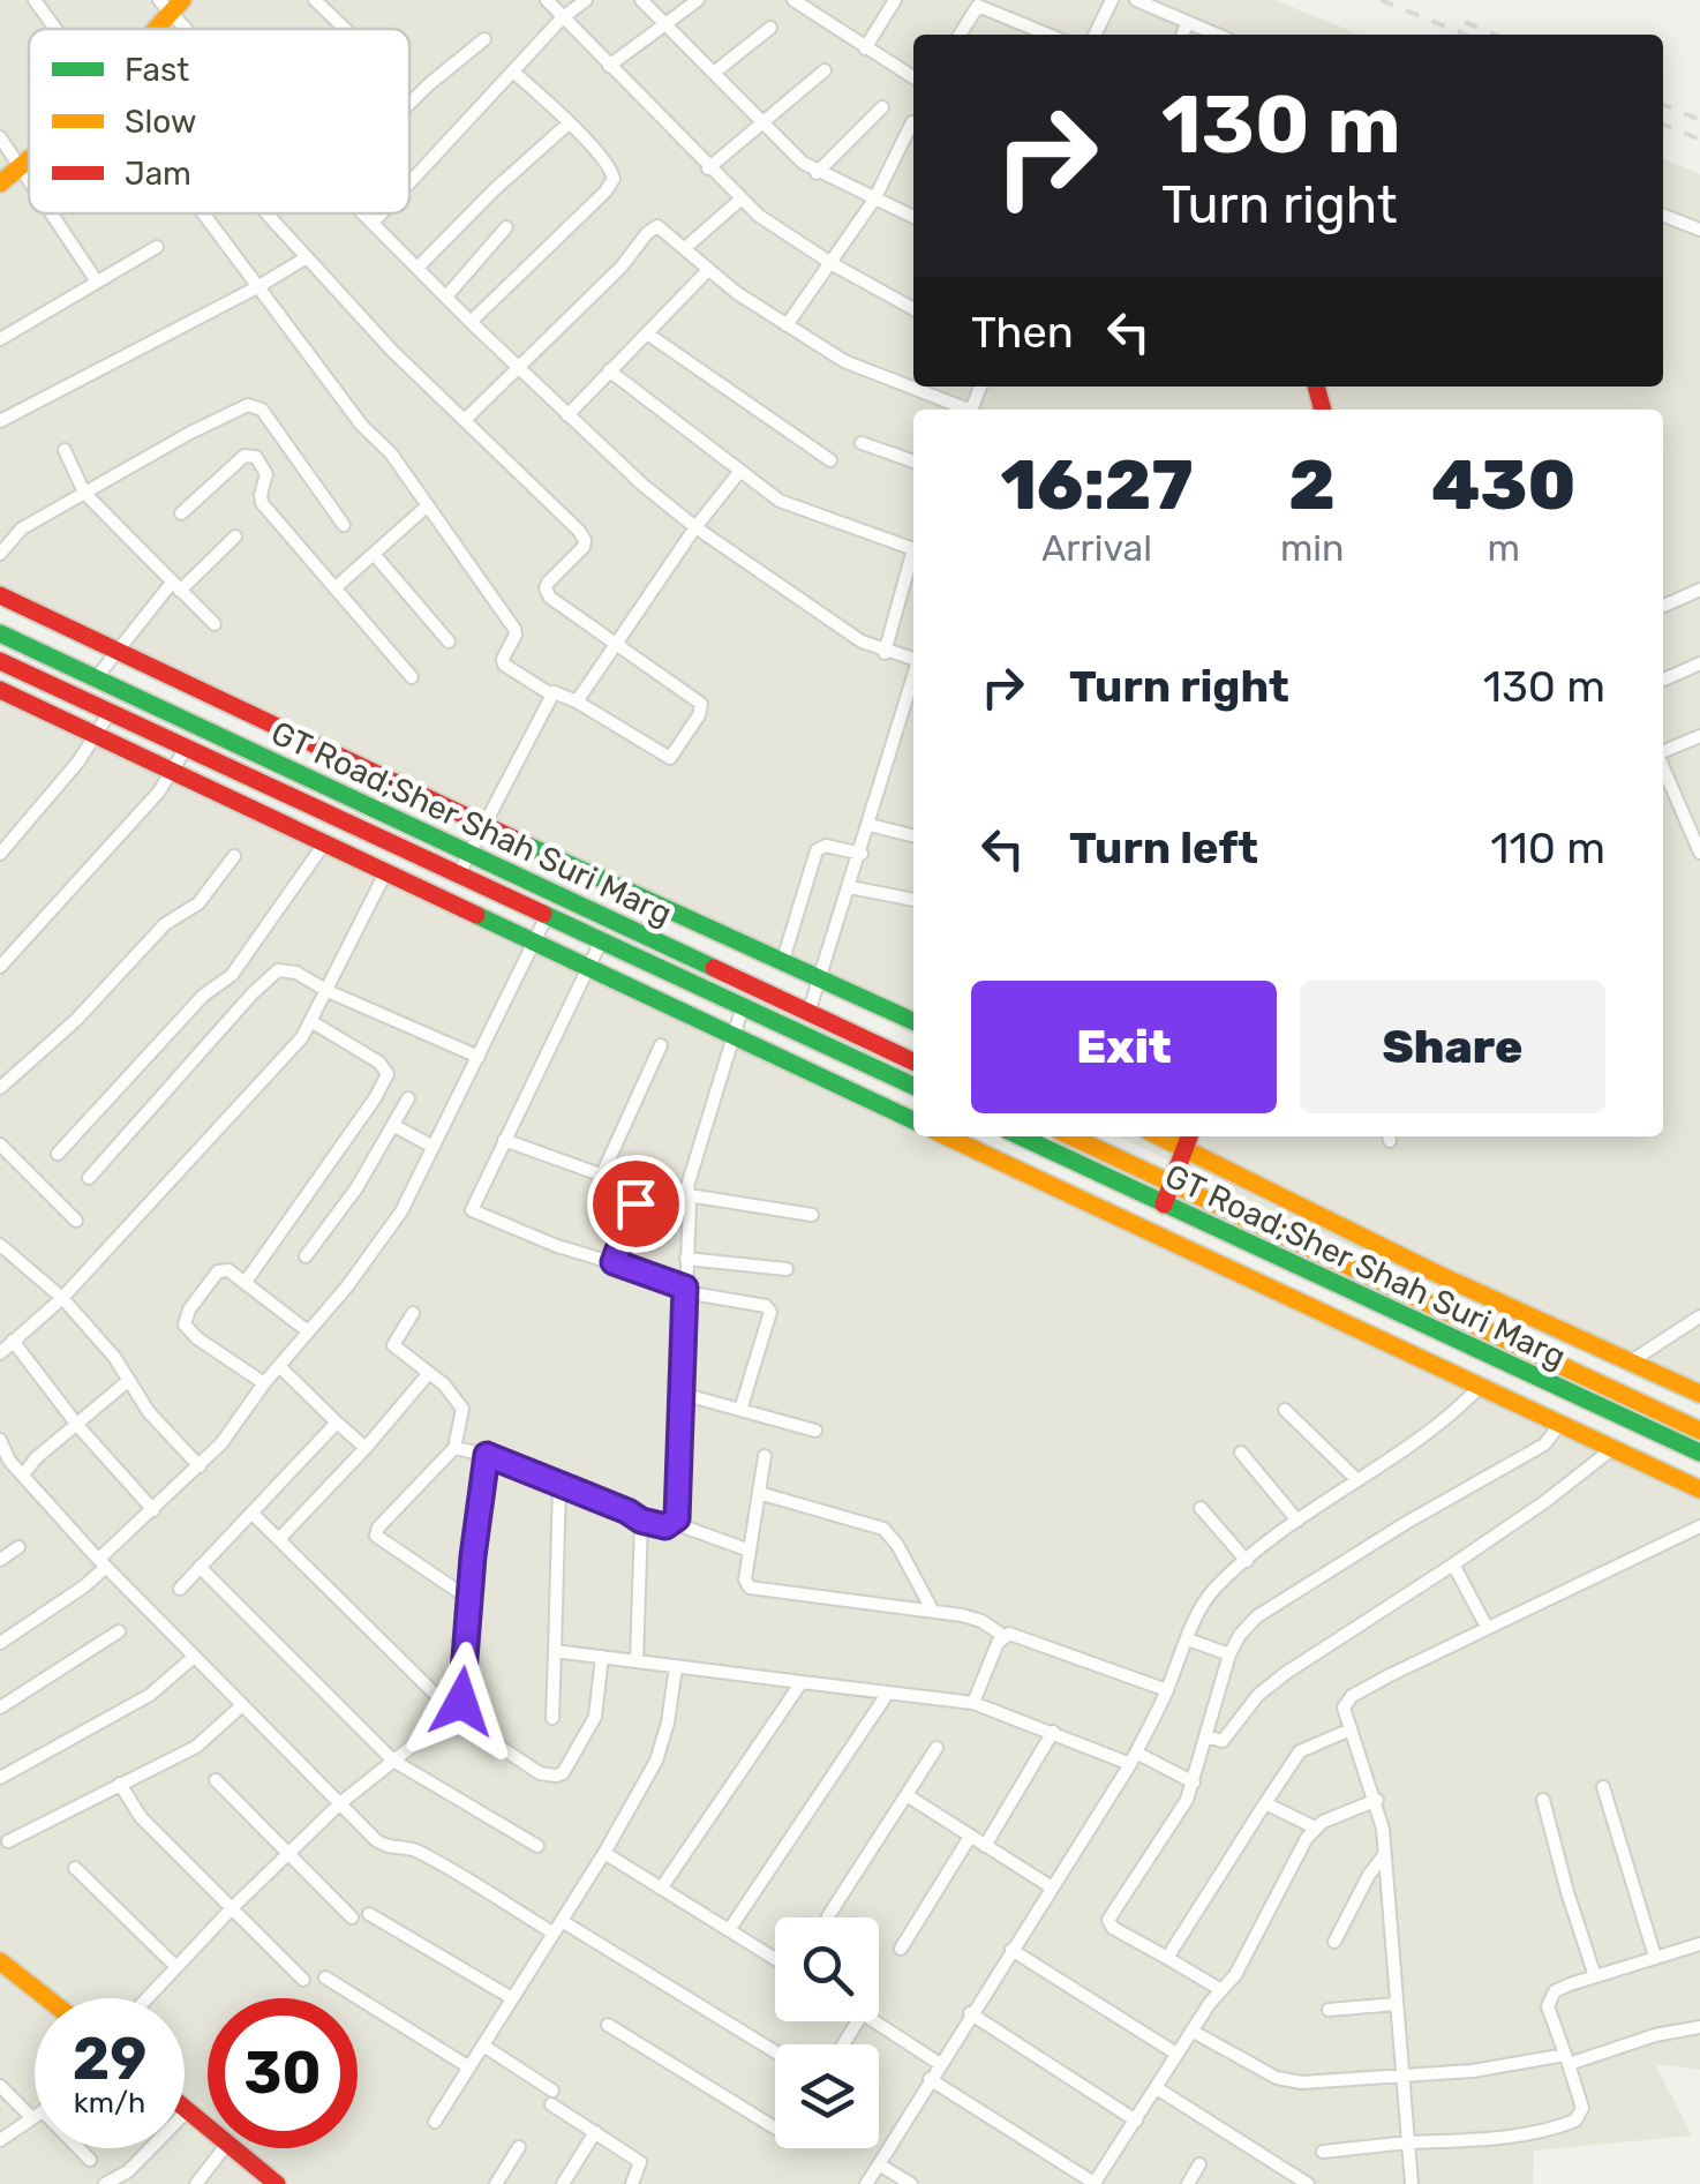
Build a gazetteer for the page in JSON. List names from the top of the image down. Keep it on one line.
{"streets":{"main road":["GT Road;Sher Shah Suri Marg"]},"legend":["Fast","Slow","Jam"],"page":{"turn":["130 m","Turn right"],"then":"Then","eta":["16:27","Arrival","2","min","430","m"],"list":[{"name":"Turn right","value":"130 m"},{"name":"Turn left","value":"110 m"}],"buttons":["Exit","Share"],"speed":"29 km/h","limit":"30"}}
